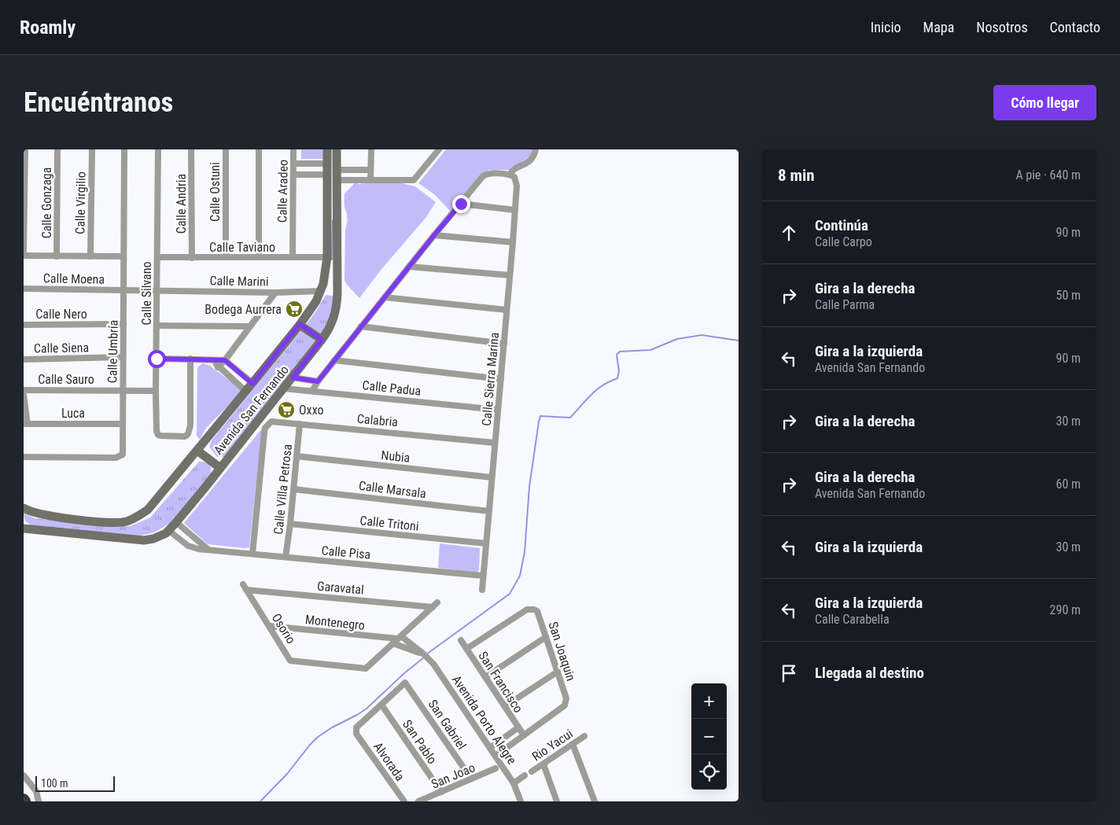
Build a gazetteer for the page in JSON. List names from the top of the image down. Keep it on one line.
{"streets":{"street":["Calle Aradeo","Calle Ostuni","Calle Gonzaga","Calle Virgilio","Calle Andria","Calle Taviano","Calle Moena","Calle Marini","Calle Silvano","Calle Nero","Calle Siena","Calle Umbría","Calle Sauro","Calle Sierra Marina","Calle Padua","Avenida San Fernando","Luca","Calabria","Nubia","Calle Villa Petrosa","Calle Marsala","Calle Tritoni","Calle Pisa","Garavatal","Montenegro","Osorio","San Joaquin","San Francisco","Avenida Porto Alegre","San Gabriel","San Pablo","Rio Yacui","Alvorada","San Joao"]},"crossings":[["Calle Aradeo","Calle Taviano"],["Calle Ostuni","Calle Taviano"],["Calle Andria","Calle Taviano"],["Calle Taviano","Calle Silvano"],["Calle Taviano","Avenida San Fernando"],["Calle Moena","Calle Marini"],["Calle Moena","Calle Silvano"],["Calle Moena","Calle Umbría"],["Calle Marini","Calle Silvano"],["Calle Marini","Avenida San Fernando"],["Calle Silvano","Calle Sauro"],["Calle Nero","Calle Umbría"],["Calle Siena","Calle Umbría"],["Calle Umbría","Calle Sauro"],["Calle Umbría","Luca"],["Calle Sierra Marina","Calle Padua"],["Calle Sierra Marina","Calabria"],["Calle Sierra Marina","Nubia"],["Calle Sierra Marina","Calle Marsala"],["Calle Sierra Marina","Calle Tritoni"],["Calle Sierra Marina","Calle Pisa"],["Calle Padua","Avenida San Fernando"],["Avenida San Fernando","Calle Pisa"],["Calabria","Calle Villa Petrosa"],["Calabria","Calle Pisa"],["Nubia","Calle Villa Petrosa"],["Calle Villa Petrosa","Calle Marsala"],["Calle Villa Petrosa","Calle Tritoni"],["Calle Villa Petrosa","Calle Pisa"],["Garavatal","Montenegro"],["Garavatal","Osorio"],["Garavatal","Avenida Porto Alegre"],["Montenegro","Osorio"],["Montenegro","Avenida Porto Alegre"],["Osorio","Avenida Porto Alegre"],["San Joaquin","San Francisco"],["San Gabriel","San Pablo"],["San Gabriel","Alvorada"],["San Gabriel","San Joao"],["San Pablo","Alvorada"],["San Pablo","San Joao"]],"places":{"supermarket":["Bodega Aurrera","Oxxo"]},"scale_bar":"100 m","page":{"header":"Roamly","nav":["Inicio","Mapa","Nosotros","Contacto"],"buttons":"Cómo llegar","title":"Encuéntranos","heading":["8 min","A pie · 640 m"],"list":[["Continúa","Calle Carpo","90 m"],["Gira a la derecha","Calle Parma","50 m"],["Gira a la izquierda","Avenida San Fernando","90 m"],["Gira a la derecha","30 m"],["Gira a la derecha","Avenida San Fernando","60 m"],["Gira a la izquierda","30 m"],["Gira a la izquierda","Calle Carabella","290 m"],"Llegada al destino"],"map_buttons":["+","−"],"scale":"100 m"}}
